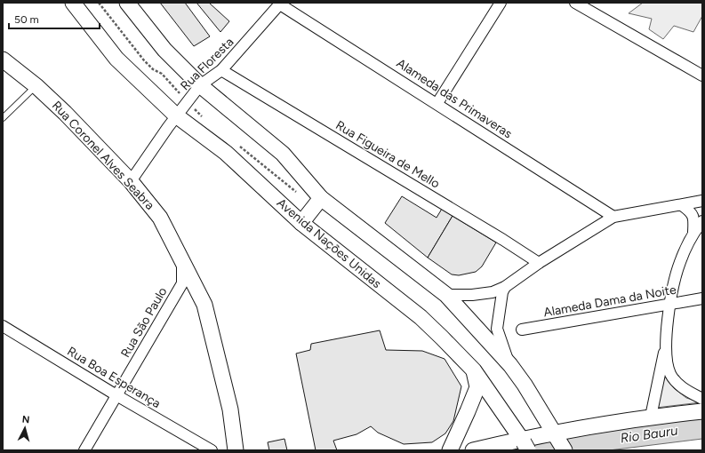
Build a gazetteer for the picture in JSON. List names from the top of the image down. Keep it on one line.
{"streets":{"main road":["Rua Coronel Alves Seabra","Avenida Nações Unidas"],"street":["Rua Floresta","Alameda das Primaveras","Rua Figueira de Mello","Alameda Dama da Noite","Rua São Paulo","Rua Boa Esperança"]},"crossings":[["Rua Floresta","Alameda das Primaveras"],["Rua Floresta","Rua Figueira de Mello"],["Rua Floresta","Rua Coronel Alves Seabra"],["Rua Floresta","Avenida Nações Unidas"],["Rua Coronel Alves Seabra","Rua São Paulo"],["Rua São Paulo","Rua Boa Esperança"]],"water":["Rio Bauru"],"scale_bar":"50 m","north":"top"}
